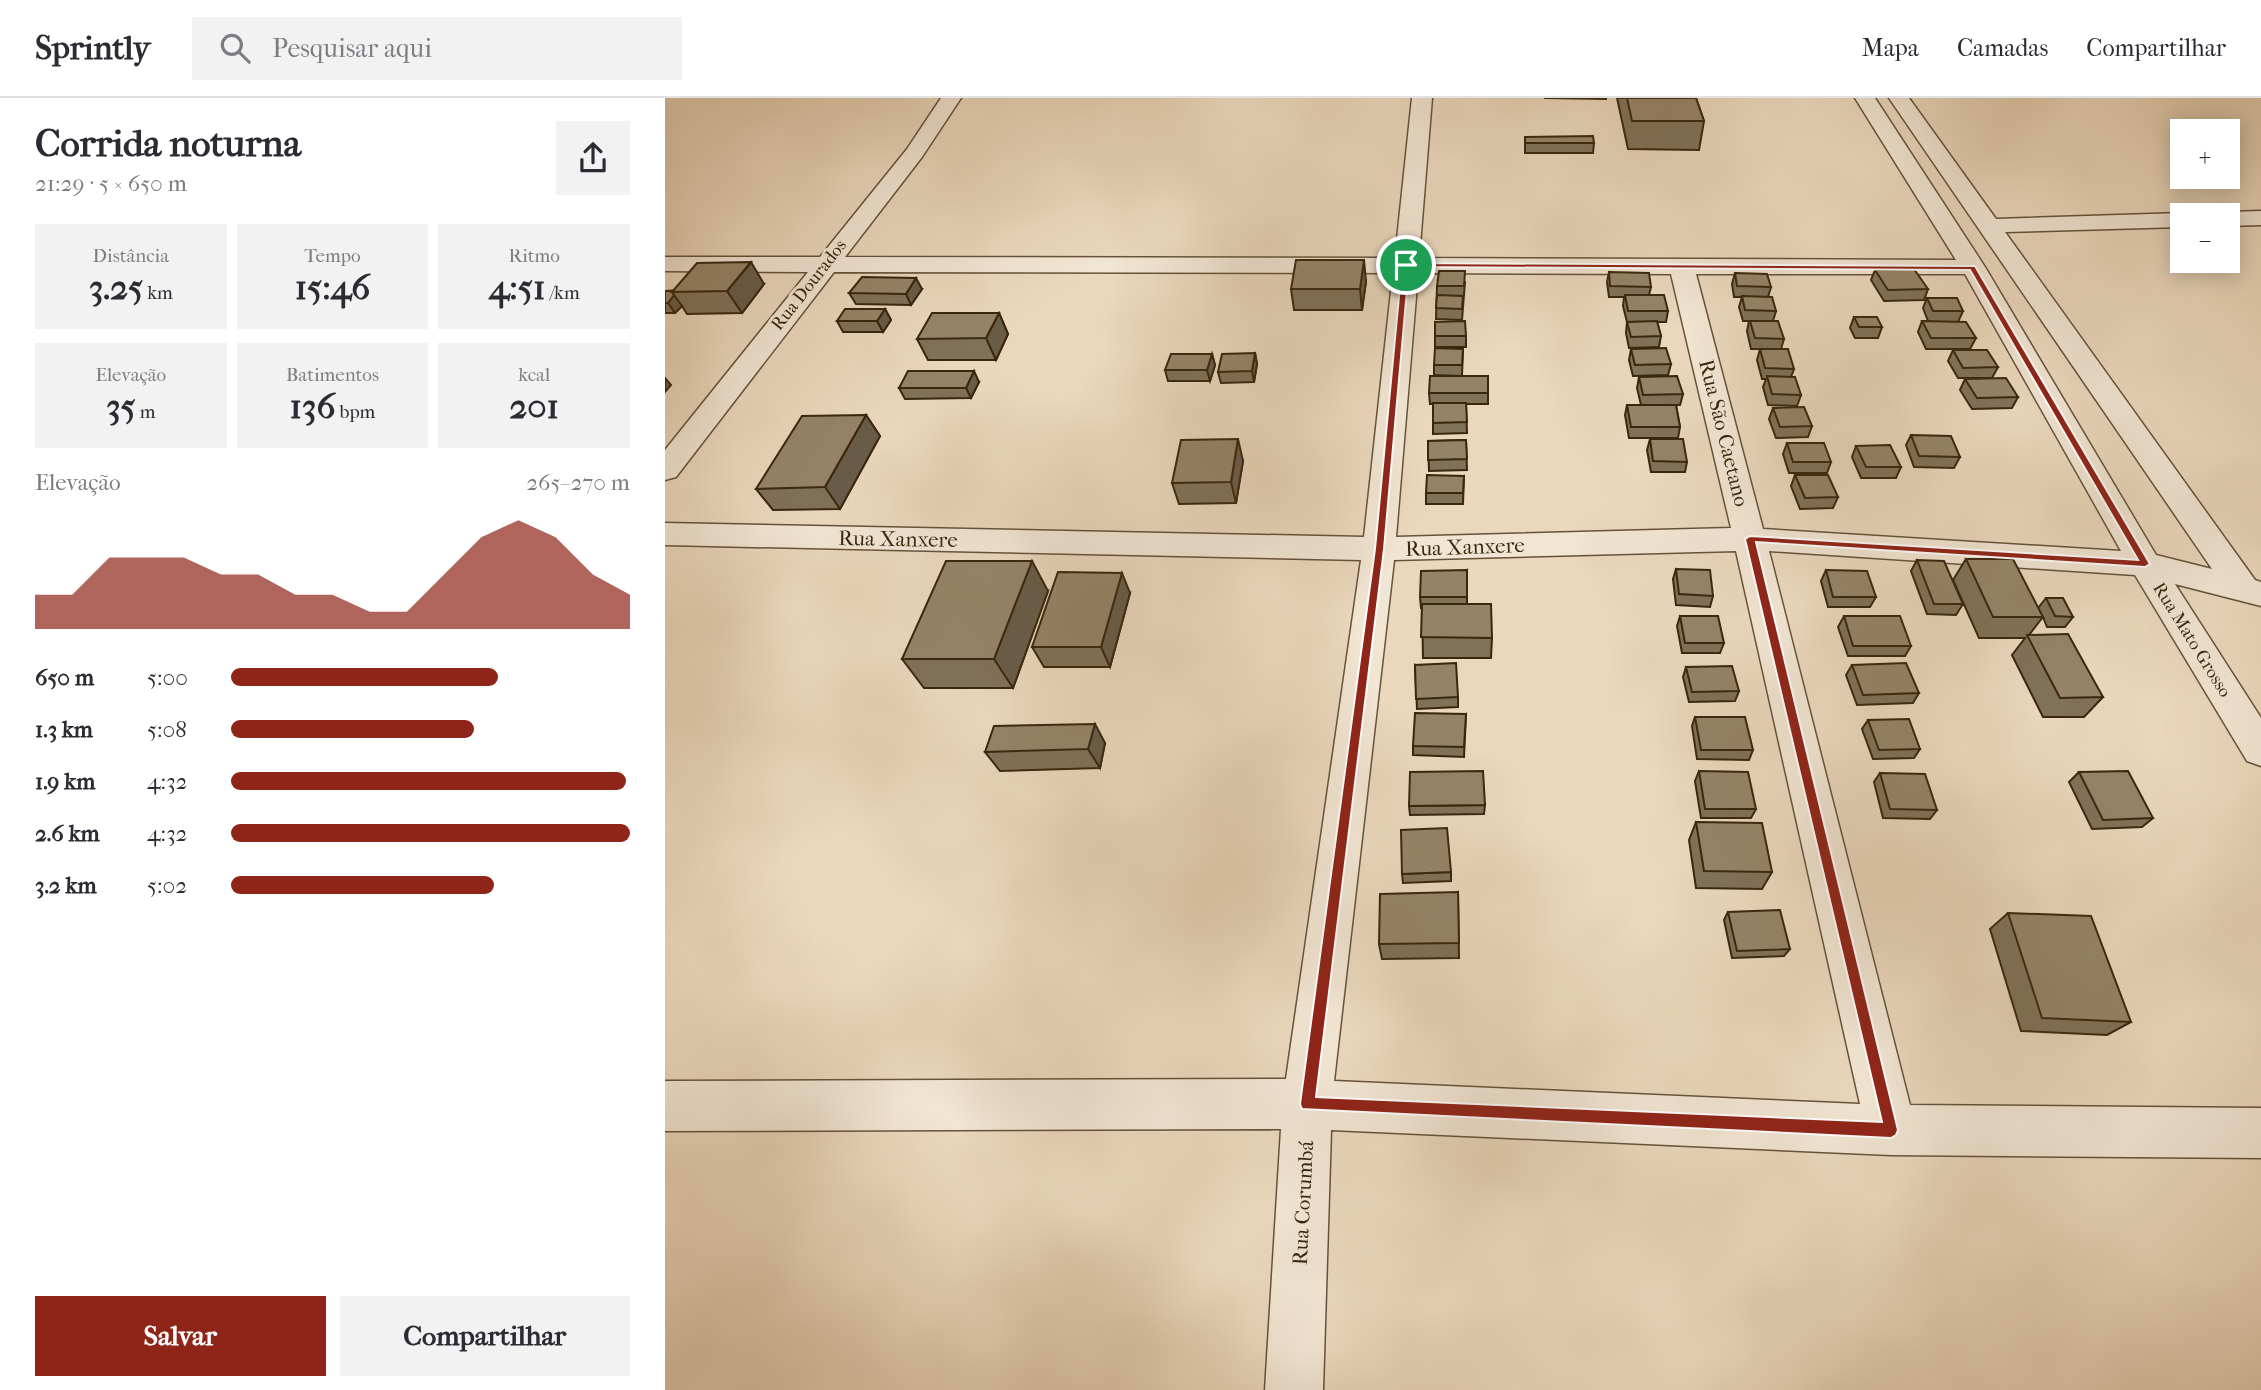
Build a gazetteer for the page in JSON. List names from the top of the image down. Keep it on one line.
{"streets":{"street":["Rua Dourados","Rua São Caetano","Rua Xanxere","Rua Mato Grosso","Rua Corumbá"]},"crossings":[["Rua São Caetano","Rua Xanxere"],["Rua Xanxere","Rua Mato Grosso"],["Rua Xanxere","Rua Corumbá"]],"page":{"header":"Sprintly","search":"Pesquisar aqui","nav":["Mapa","Camadas","Compartilhar"],"heading":["Corrida noturna","21:29 · 5 × 650 m"],"map_buttons":["+","−"],"stats":[["Distância","3.25 km"],["Tempo","15:46"],["Ritmo","4:51 /km"],["Elevação","35 m"],["Batimentos","136 bpm"],["kcal","201"]],"chart":["Elevação","265–270 m"],"list":[{"name":"650 m","note":"5:00"},{"name":"1.3 km","note":"5:08"},{"name":"1.9 km","note":"4:32"},{"name":"2.6 km","note":"4:32"},{"name":"3.2 km","note":"5:02"}],"buttons":["Salvar","Compartilhar"]}}
